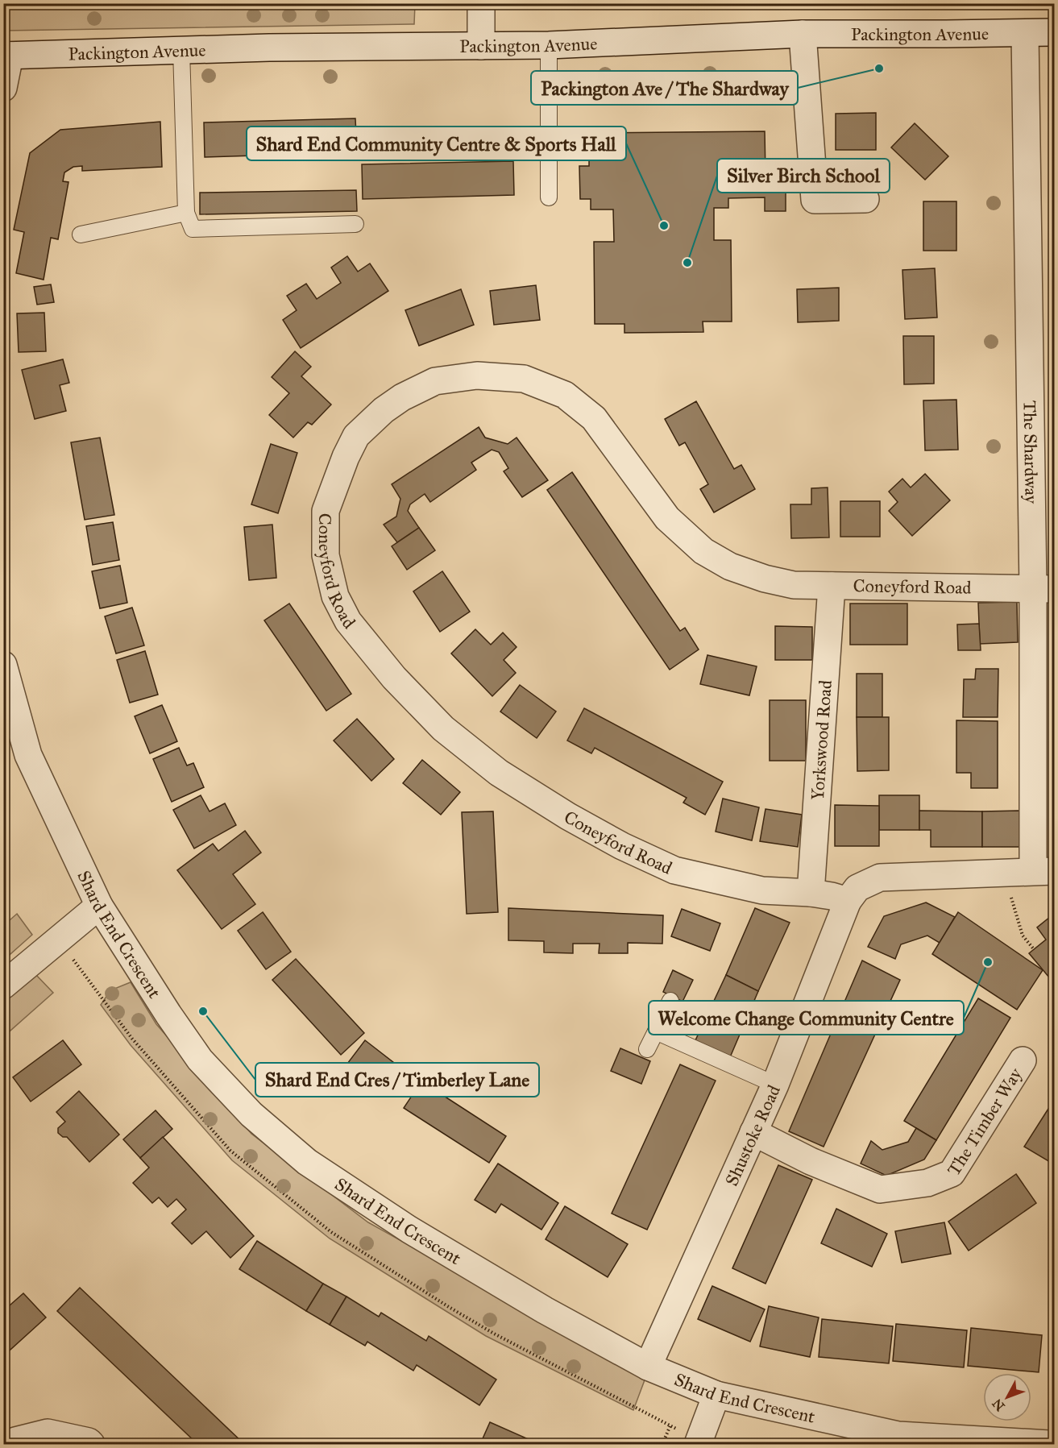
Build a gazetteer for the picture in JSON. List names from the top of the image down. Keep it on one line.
{"streets":{"street":["Packington Avenue","The Shardway","Coneyford Road","Yorkswood Road","Shard End Crescent","The Timber Way","Shustoke Road"]},"crossings":[["Packington Avenue","The Shardway"],["The Shardway","Coneyford Road"],["Coneyford Road","Yorkswood Road"],["Coneyford Road","Shustoke Road"],["Shard End Crescent","Shustoke Road"],["The Timber Way","Shustoke Road"]],"places":["Packington Ave / The Shardway","Shard End Community Centre & Sports Hall","Silver Birch School","Welcome Change Community Centre","Shard End Cres / Timberley Lane"],"north":"bottom left"}
